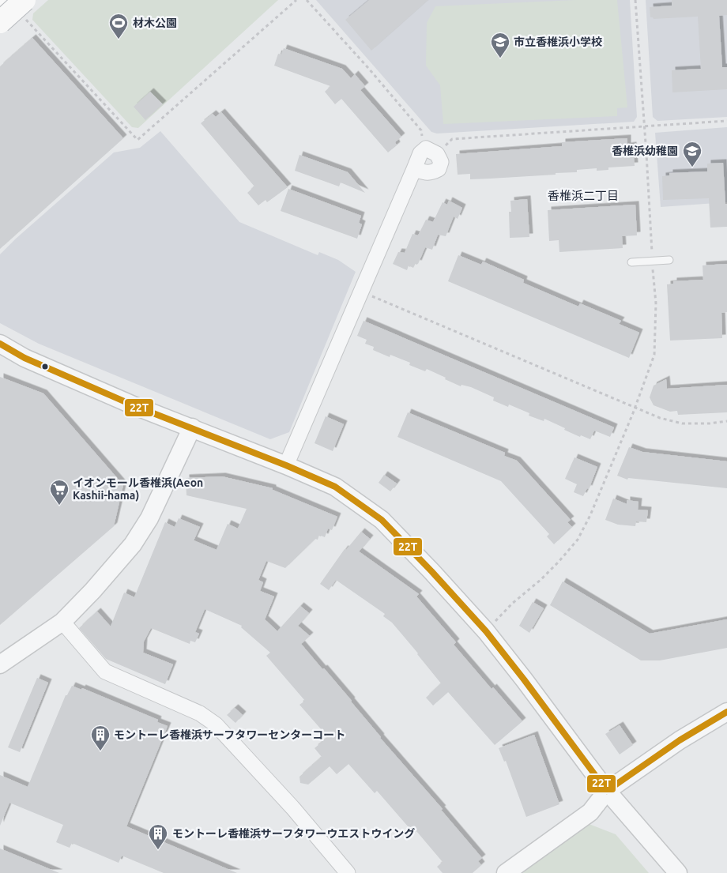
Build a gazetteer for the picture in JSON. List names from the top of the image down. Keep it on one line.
{"districts":["香椎浜二丁目"],"places":{"sports":["材木公園"],"school or university":["市立香椎浜小学校","香椎浜幼稚園"],"supermarket":["イオンモール香椎浜(Aeon Kashii-hama)"],"building":["モントーレ香椎浜サーフタワーセンターコート","モントーレ香椎浜サーフタワーウエストウイング"]},"lines":["transit line 22T"]}
